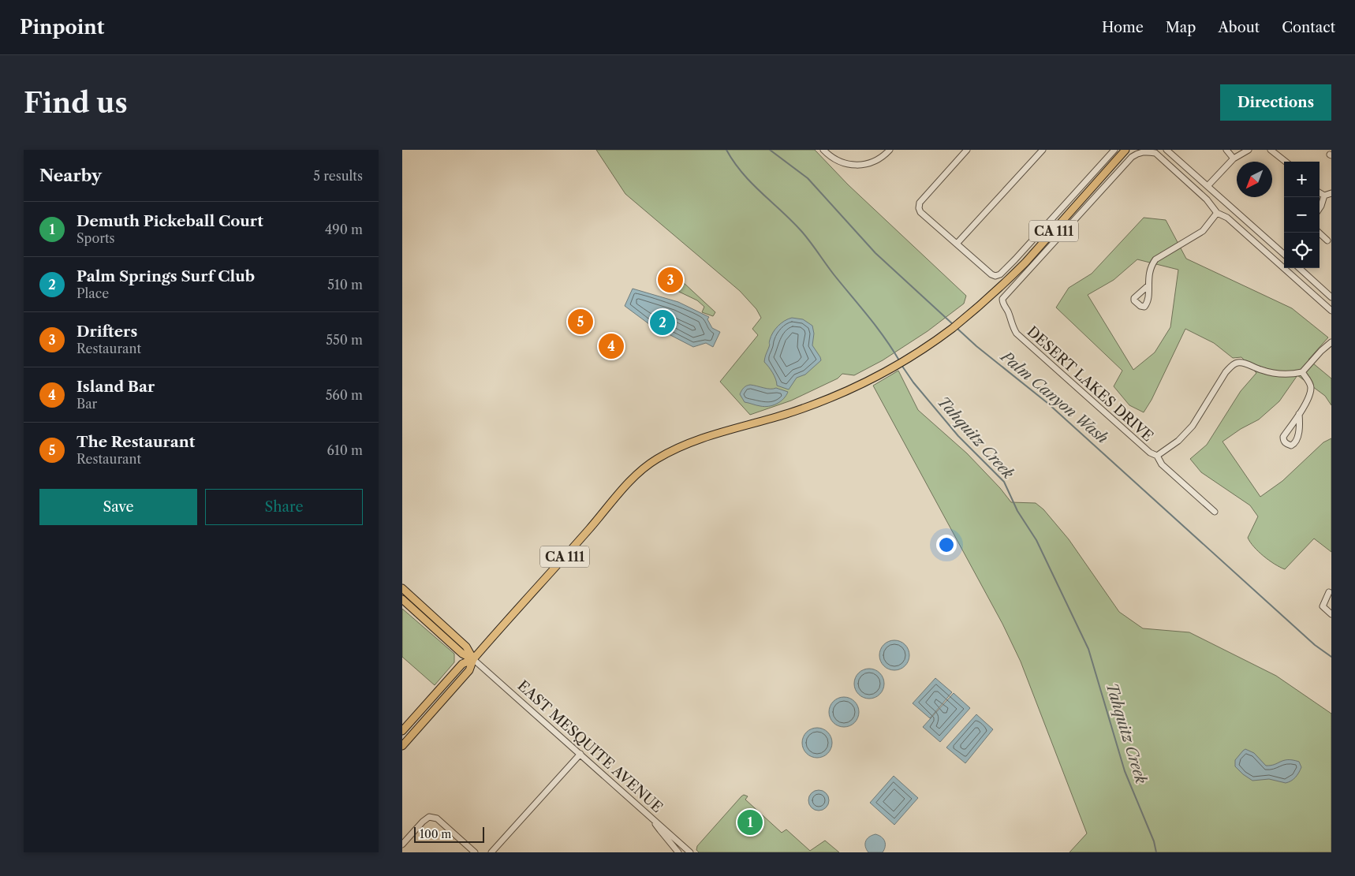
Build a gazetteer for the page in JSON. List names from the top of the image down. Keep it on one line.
{"streets":{"main road":["CA 111"],"street":["DESERT LAKES DRIVE","EAST MESQUITE AVENUE"]},"crossings":[["CA 111","EAST MESQUITE AVENUE"]],"water":["Palm Canyon Wash","Tahquitz Creek"],"scale_bar":"100 m","north":"bottom left","page":{"header":"Pinpoint","nav":["Home","Map","About","Contact"],"buttons":["Directions",["Save","Share"]],"title":"Find us","heading":["Nearby","5 results"],"map_buttons":["+","−"],"list":[{"mark":"1","name":"Demuth Pickeball Court","note":"Sports","value":"490 m"},{"mark":"2","name":"Palm Springs Surf Club","note":"Place","value":"510 m"},{"mark":"3","name":"Drifters","note":"Restaurant","value":"550 m"},{"mark":"4","name":"Island Bar","note":"Bar","value":"560 m"},{"mark":"5","name":"The Restaurant","note":"Restaurant","value":"610 m"}],"pins":["3","5","2","4","1"],"scale":"100 m"}}
